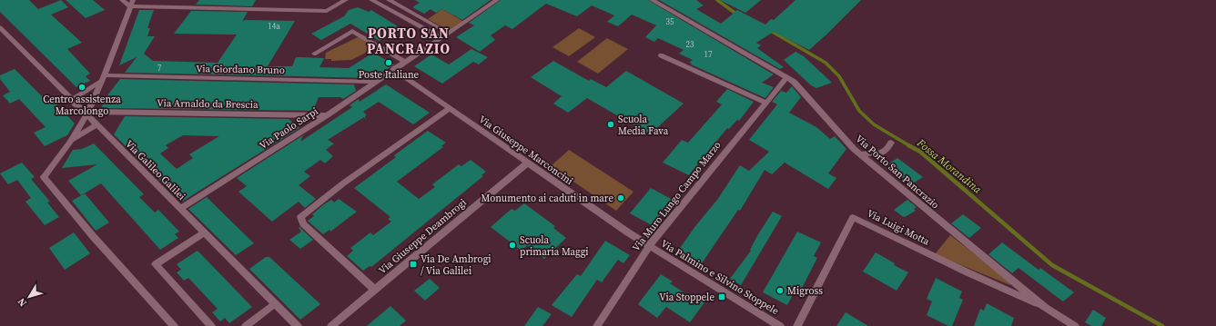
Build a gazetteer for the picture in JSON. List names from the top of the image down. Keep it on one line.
{"streets":{"street":["Via Giordano Bruno","Via Arnaldo da Brescia","Via Paolo Sarpi","Via Giuseppe Marconcini","Via Galileo Galilei","Via Porto San Pancrazio","Via Muro Lungo Campo Marzo","Via Luigi Motta","Via Giuseppe Deambrogi","Via Palmino e Silvino Stoppele"]},"crossings":[["Via Giordano Bruno","Via Paolo Sarpi"],["Via Arnaldo da Brescia","Via Paolo Sarpi"],["Via Arnaldo da Brescia","Via Galileo Galilei"],["Via Paolo Sarpi","Via Giuseppe Marconcini"],["Via Paolo Sarpi","Via Galileo Galilei"],["Via Giuseppe Marconcini","Via Muro Lungo Campo Marzo"],["Via Giuseppe Marconcini","Via Giuseppe Deambrogi"],["Via Giuseppe Marconcini","Via Palmino e Silvino Stoppele"],["Via Porto San Pancrazio","Via Muro Lungo Campo Marzo"],["Via Porto San Pancrazio","Via Luigi Motta"],["Via Muro Lungo Campo Marzo","Via Palmino e Silvino Stoppele"]],"districts":["PORTO SAN PANCRAZIO"],"water":["Fossa Morandina"],"places":{"other":["Poste Italiane","Centro assistenza Marcolongo","Scuola Media Fava","Monumento ai caduti in mare","Scuola primaria Maggi","Migross"],"transit":["Via De Ambrogi / Via Galilei","Via Stoppele"]},"house_numbers":["35","14a","23","17","7"],"north":"bottom left"}
